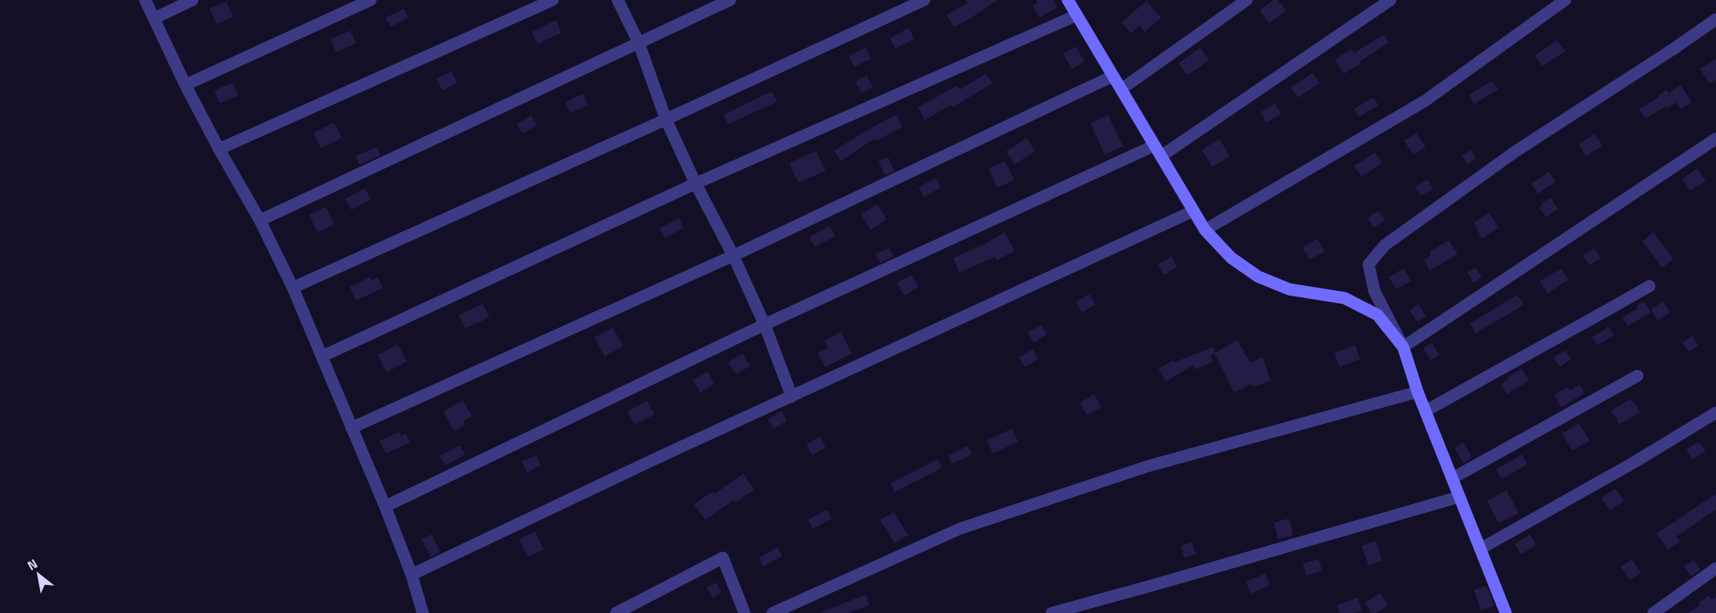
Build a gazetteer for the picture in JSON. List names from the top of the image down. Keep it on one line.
{"north":"top left"}
